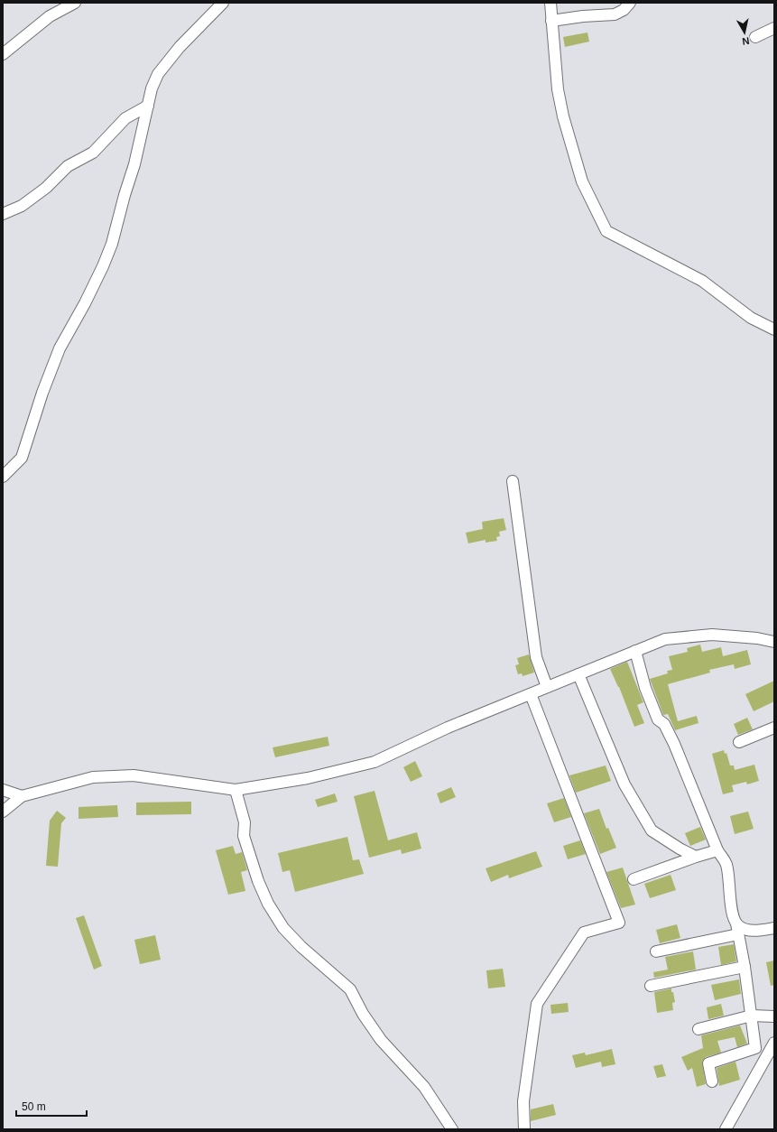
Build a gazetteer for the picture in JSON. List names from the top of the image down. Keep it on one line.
{"scale_bar":"50 m","north":"bottom"}
